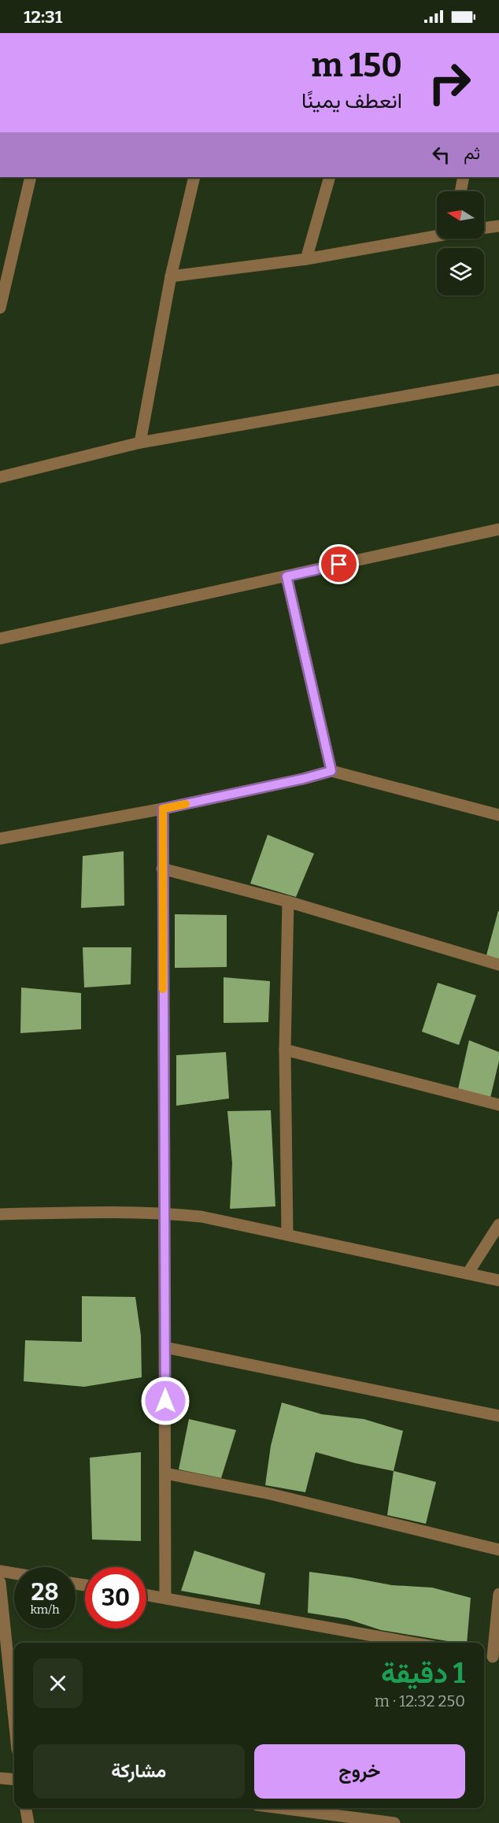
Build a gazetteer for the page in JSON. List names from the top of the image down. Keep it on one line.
{"north":"left","page":{"status":"12:31","turn":["150 m","انعطف يمينًا"],"then":"ثم","speed":"28 km/h","limit":"30","heading":["1 دقيقة","250 m · 12:32"],"buttons":["خروج","مشاركة"]}}
